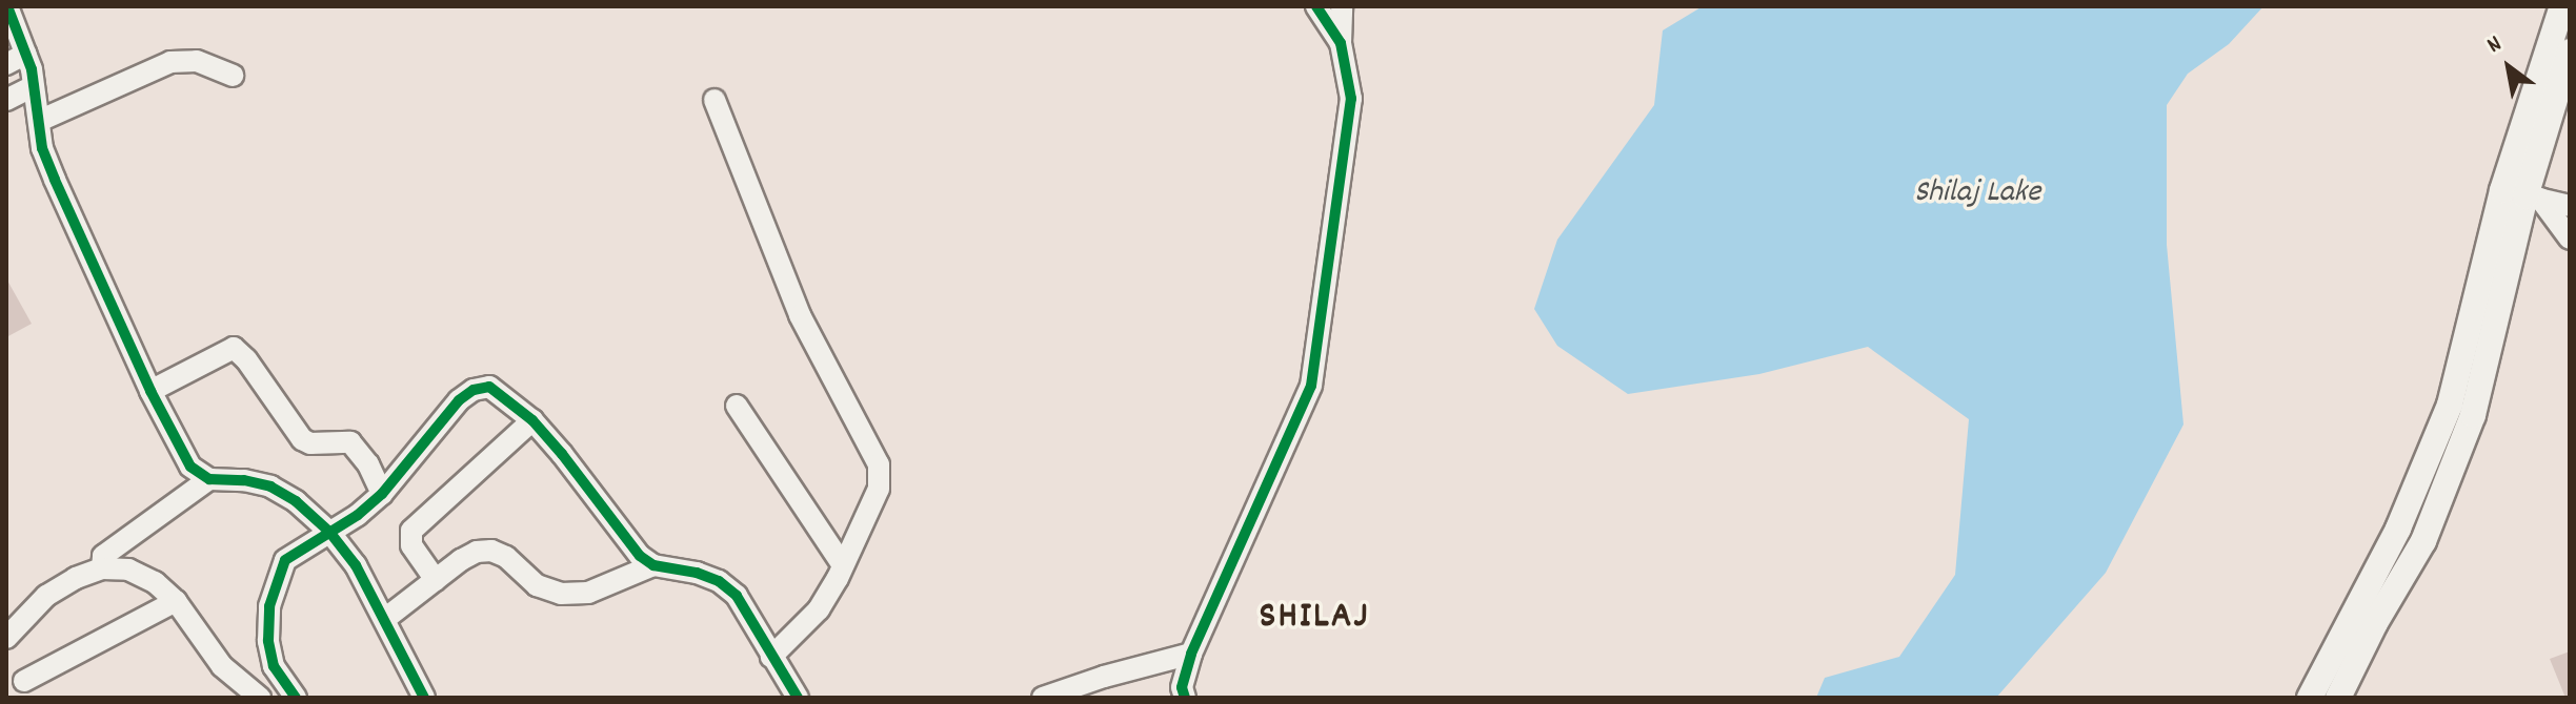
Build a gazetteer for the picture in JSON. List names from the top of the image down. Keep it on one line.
{"districts":["SHILAJ"],"water":["Shilaj Lake"],"north":"top left"}
